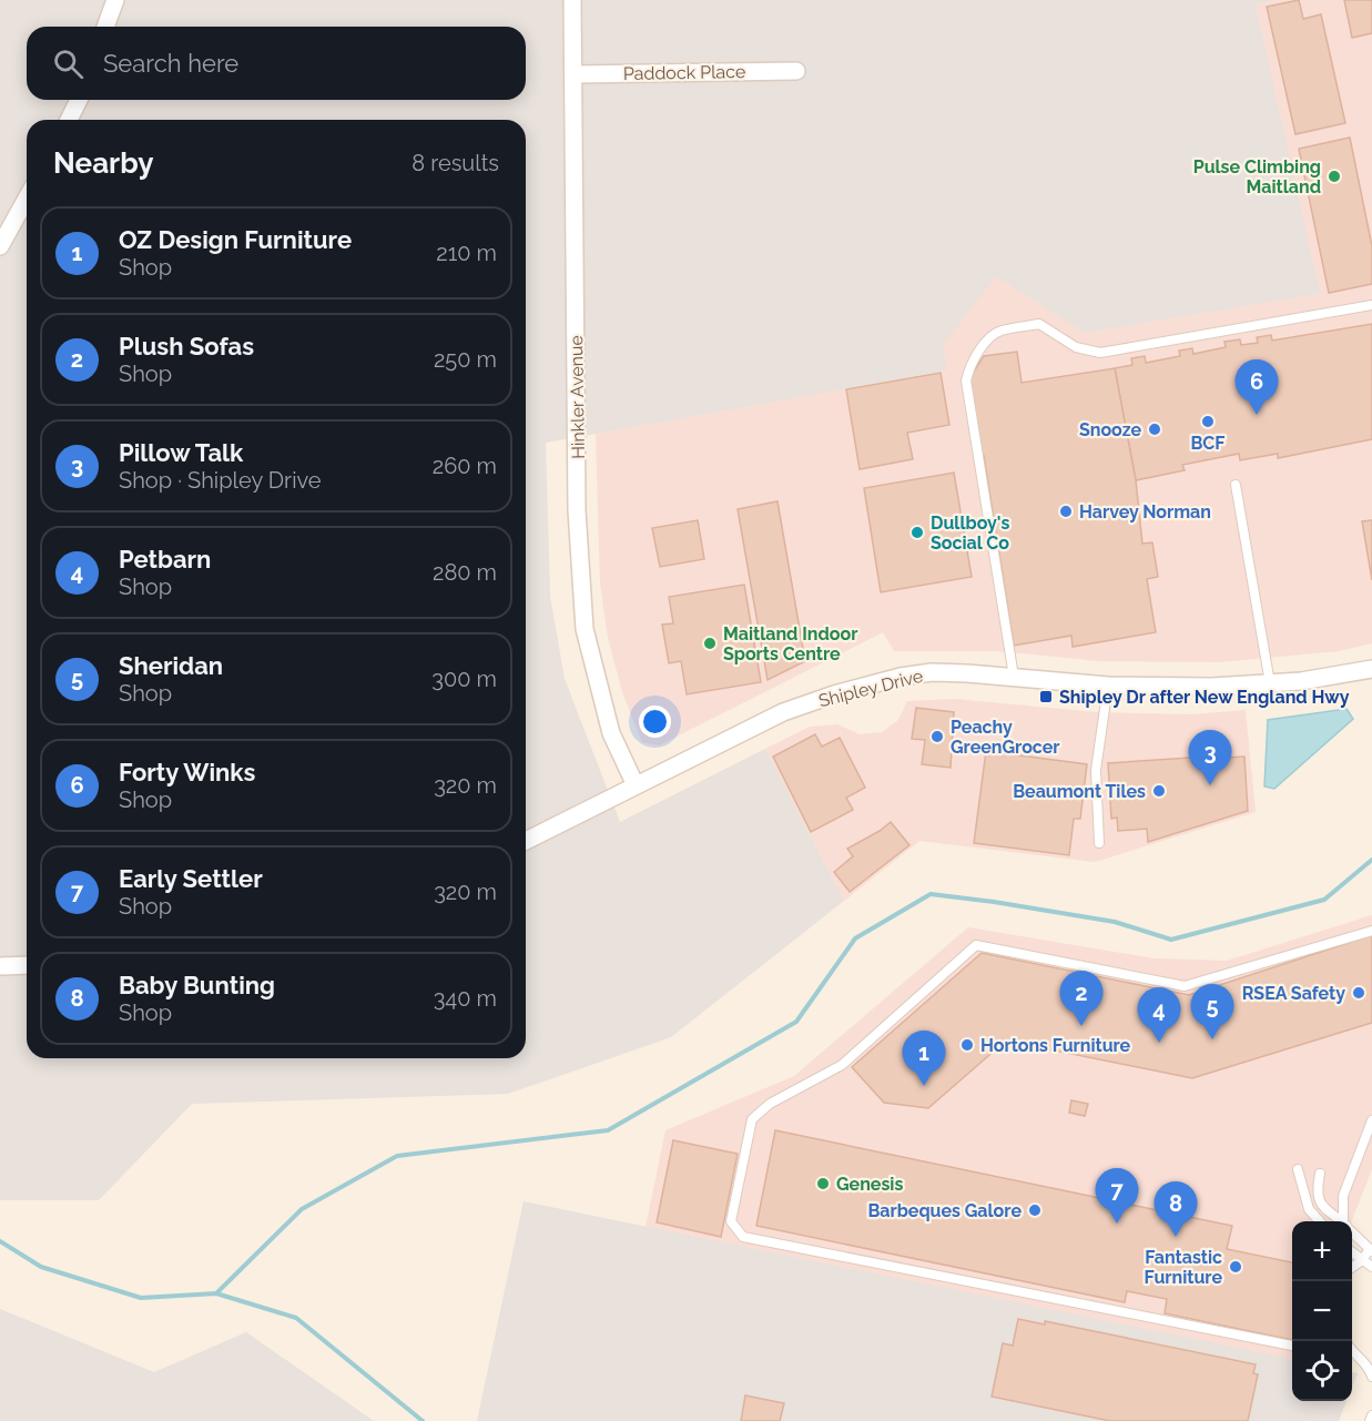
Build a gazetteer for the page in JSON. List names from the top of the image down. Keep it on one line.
{"streets":{"street":["Paddock Place","Hinkler Avenue","Shipley Drive"]},"crossings":[["Paddock Place","Hinkler Avenue"],["Hinkler Avenue","Shipley Drive"]],"places":{"other":["Pulse Climbing Maitland","BCF","Snooze","Harvey Norman","Dullboy's Social Co","Maitland Indoor Sports Centre","Peachy GreenGrocer","Beaumont Tiles","RSEA Safety","Hortons Furniture","Genesis","Barbeques Galore","Fantastic Furniture"],"transit":["Shipley Dr after New England Hwy"]},"page":{"search":"Search here","heading":["Nearby","8 results"],"list":[{"mark":"1","name":"OZ Design Furniture","note":"Shop","value":"210 m"},{"mark":"2","name":"Plush Sofas","note":"Shop","value":"250 m"},{"mark":"3","name":"Pillow Talk","note":"Shop · Shipley Drive","value":"260 m"},{"mark":"4","name":"Petbarn","note":"Shop","value":"280 m"},{"mark":"5","name":"Sheridan","note":"Shop","value":"300 m"},{"mark":"6","name":"Forty Winks","note":"Shop","value":"320 m"},{"mark":"7","name":"Early Settler","note":"Shop","value":"320 m"},{"mark":"8","name":"Baby Bunting","note":"Shop","value":"340 m"}],"pins":["6","3","2","5","4","1","7","8"],"map_buttons":["+","−"]}}
